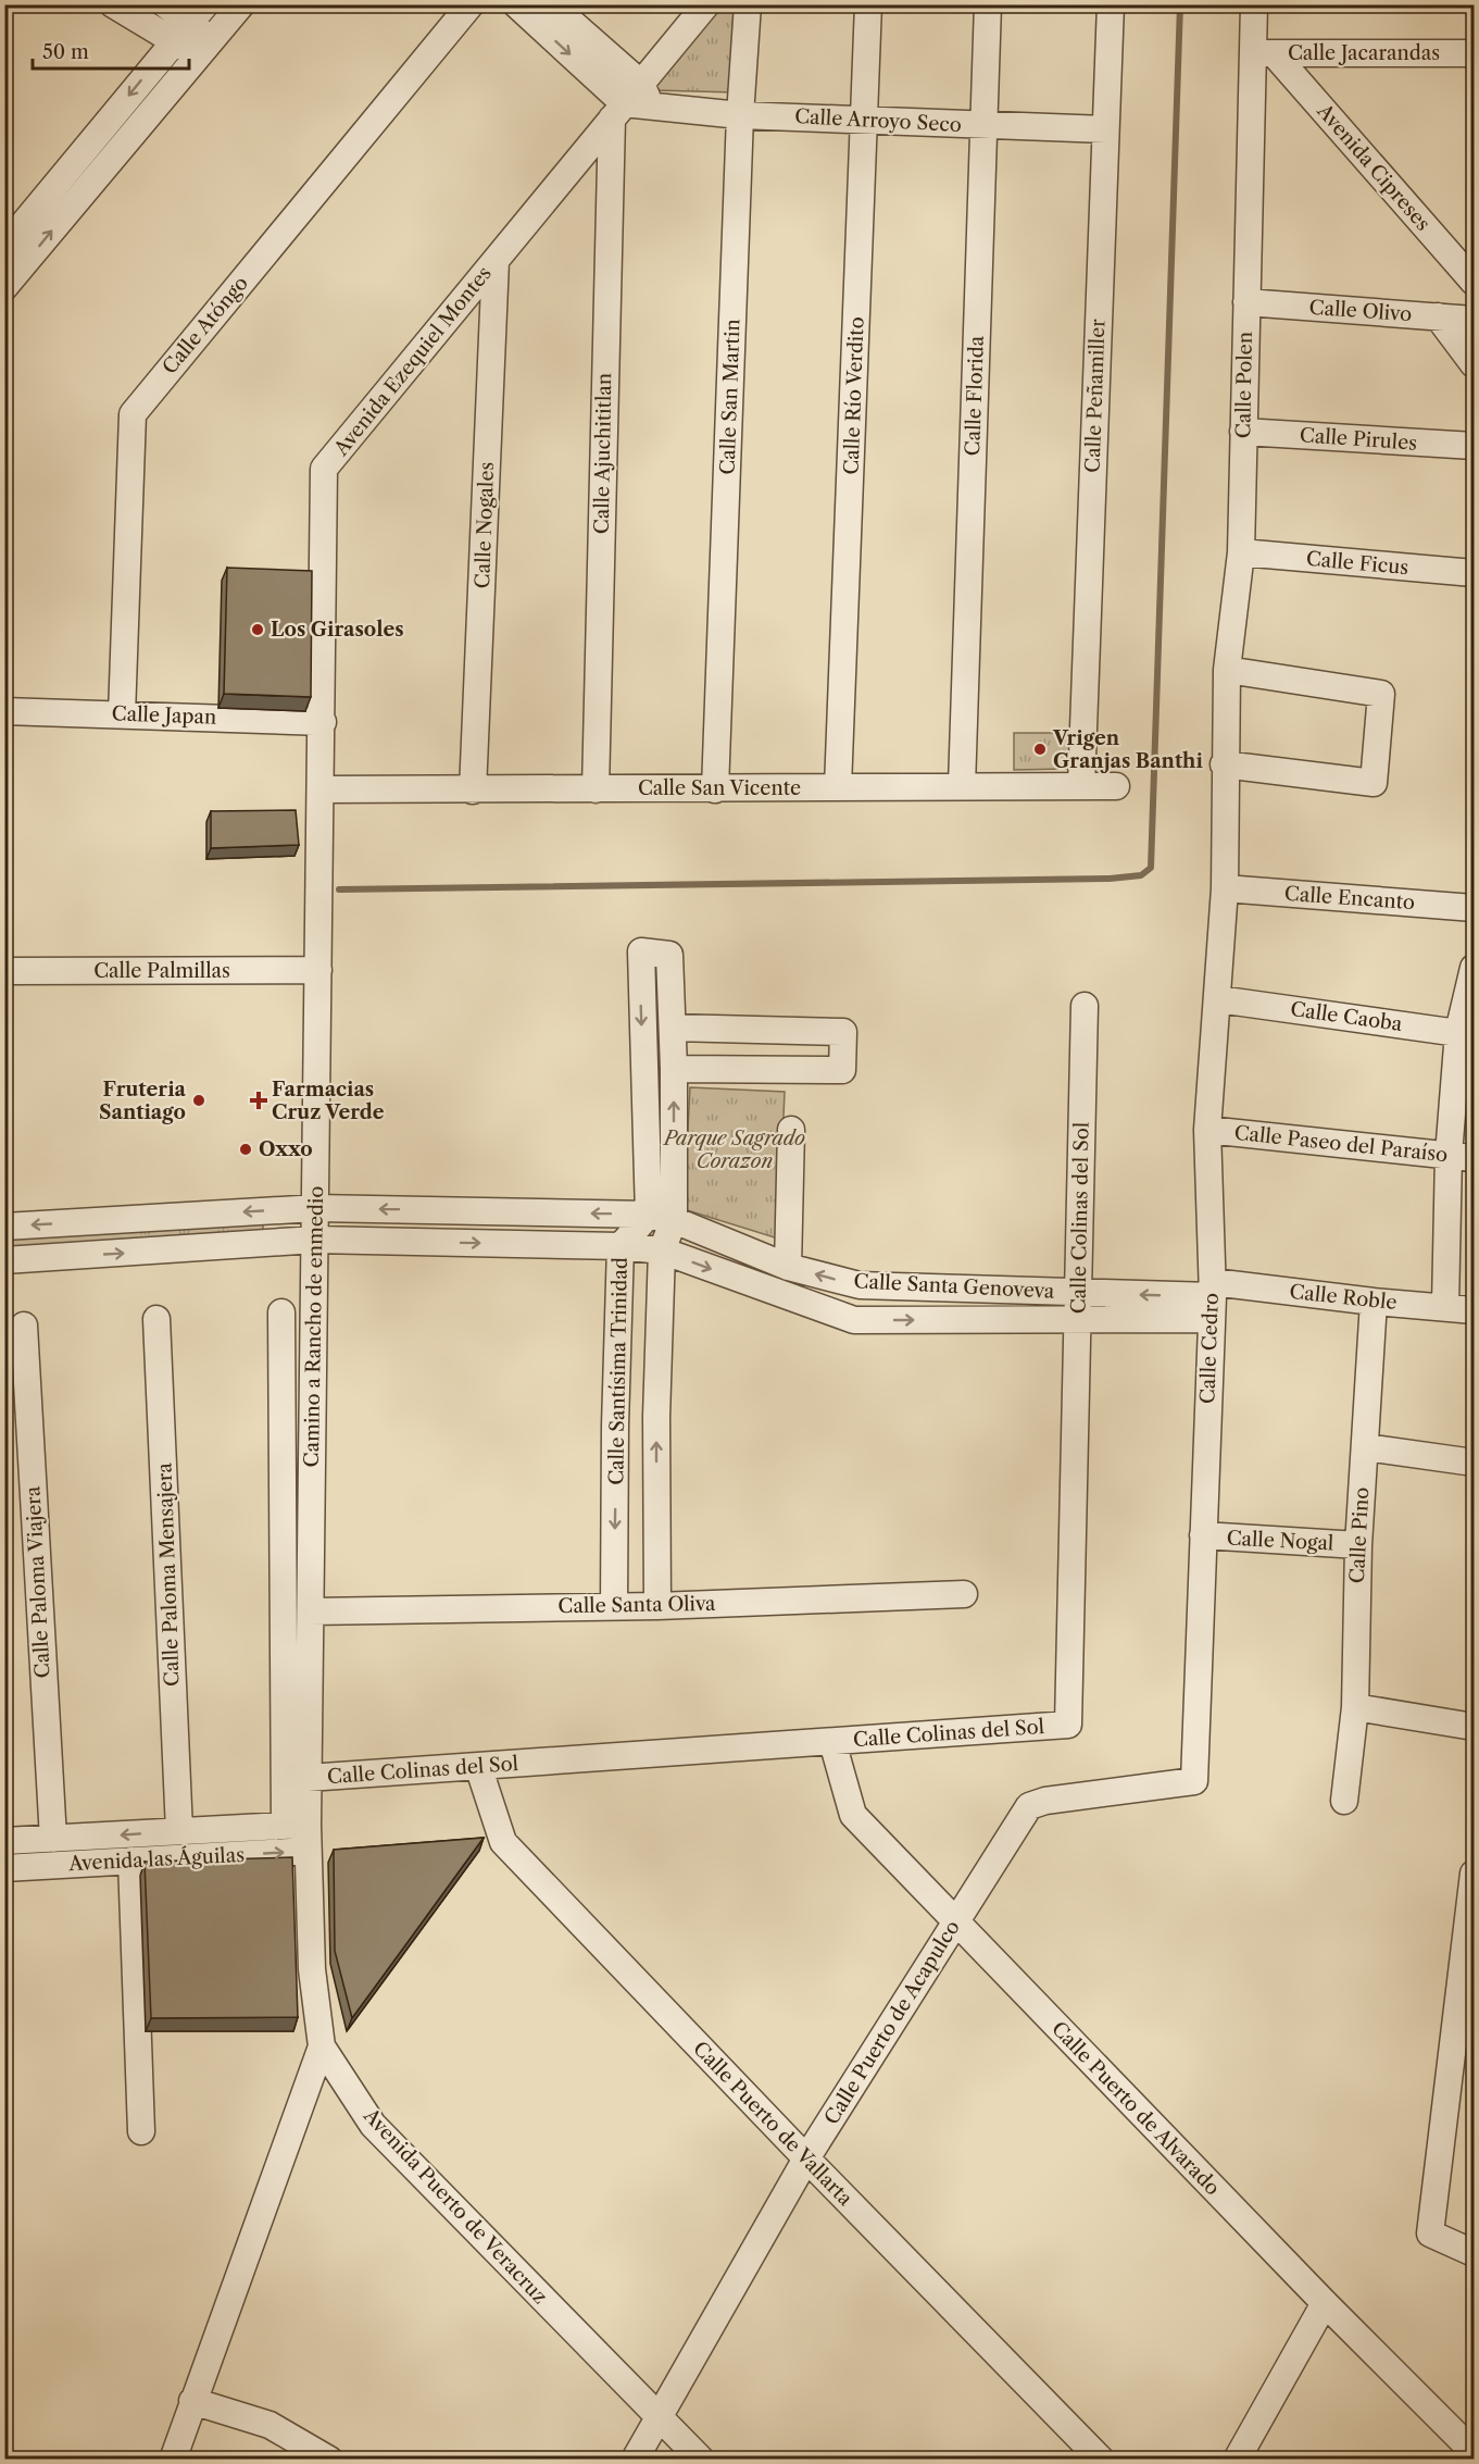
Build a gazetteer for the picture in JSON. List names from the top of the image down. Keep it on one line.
{"streets":{"street":["Calle Jacarandas","Calle Arroyo Seco","Avenida Cipreses","Calle Olivo","Calle Atóngo","Avenida Ezequiel Montes","Calle Polen","Calle Río Verdito","Calle Florida","Calle Peñamiller","Calle San Martin","Calle Pirules","Calle Ajuchititlan","Calle Nogales","Calle Ficus","Calle Japan","Calle San Vicente","Calle Encanto","Calle Palmillas","Calle Caoba","Calle Paseo del Paraíso","Calle Colinas del Sol","Calle Santa Genoveva","Calle Roble","Camino a Rancho de enmedio","Calle Cedro","Calle Santísima Trinidad","Calle Pino","Calle Nogal","Calle Paloma Mensajera","Calle Paloma Viajera","Calle Santa Oliva","Avenida las Águilas","Calle Puerto de Acapulco","Calle Puerto de Alvarado","Calle Puerto de Vallarta","Avenida Puerto de Veracruz"]},"crossings":[["Calle Jacarandas","Avenida Cipreses"],["Calle Jacarandas","Calle Polen"],["Calle Arroyo Seco","Avenida Ezequiel Montes"],["Calle Arroyo Seco","Calle Río Verdito"],["Calle Arroyo Seco","Calle Florida"],["Calle Arroyo Seco","Calle Peñamiller"],["Calle Arroyo Seco","Calle San Martin"],["Calle Arroyo Seco","Calle Ajuchititlan"],["Avenida Cipreses","Calle Polen"],["Calle Olivo","Calle Polen"],["Calle Atóngo","Calle Japan"],["Avenida Ezequiel Montes","Calle Ajuchititlan"],["Avenida Ezequiel Montes","Calle Nogales"],["Avenida Ezequiel Montes","Calle Japan"],["Avenida Ezequiel Montes","Calle San Vicente"],["Avenida Ezequiel Montes","Camino a Rancho de enmedio"],["Calle Polen","Calle Pirules"],["Calle Polen","Calle Ficus"],["Calle Polen","Calle Cedro"],["Calle Río Verdito","Calle San Vicente"],["Calle Florida","Calle San Vicente"],["Calle Peñamiller","Calle San Vicente"],["Calle San Martin","Calle San Vicente"],["Calle Ajuchititlan","Calle San Vicente"],["Calle Nogales","Calle San Vicente"],["Calle San Vicente","Camino a Rancho de enmedio"],["Calle Encanto","Calle Cedro"],["Calle Palmillas","Camino a Rancho de enmedio"],["Calle Caoba","Calle Cedro"],["Calle Paseo del Paraíso","Calle Cedro"],["Calle Colinas del Sol","Calle Santa Genoveva"],["Calle Colinas del Sol","Camino a Rancho de enmedio"],["Calle Colinas del Sol","Calle Puerto de Alvarado"],["Calle Colinas del Sol","Calle Puerto de Vallarta"],["Calle Santa Genoveva","Calle Roble"],["Calle Santa Genoveva","Camino a Rancho de enmedio"],["Calle Santa Genoveva","Calle Cedro"],["Calle Santa Genoveva","Calle Santísima Trinidad"],["Calle Roble","Calle Cedro"],["Calle Roble","Calle Pino"],["Camino a Rancho de enmedio","Calle Santa Oliva"],["Camino a Rancho de enmedio","Avenida las Águilas"],["Camino a Rancho de enmedio","Avenida Puerto de Veracruz"],["Calle Cedro","Calle Nogal"],["Calle Cedro","Calle Puerto de Acapulco"],["Calle Santísima Trinidad","Calle Santa Oliva"],["Calle Pino","Calle Nogal"],["Calle Paloma Mensajera","Avenida las Águilas"],["Calle Paloma Viajera","Avenida las Águilas"],["Avenida las Águilas","Avenida Puerto de Veracruz"],["Calle Puerto de Acapulco","Calle Puerto de Alvarado"],["Calle Puerto de Acapulco","Calle Puerto de Vallarta"],["Calle Puerto de Acapulco","Avenida Puerto de Veracruz"]],"parks":["Parque Sagrado Corazon"],"places":{"other":["Los Girasoles","Vrigen Granjas Banthi","Fruteria Santiago","Oxxo"],"health":["Farmacias Cruz Verde"]},"scale_bar":"50 m"}
